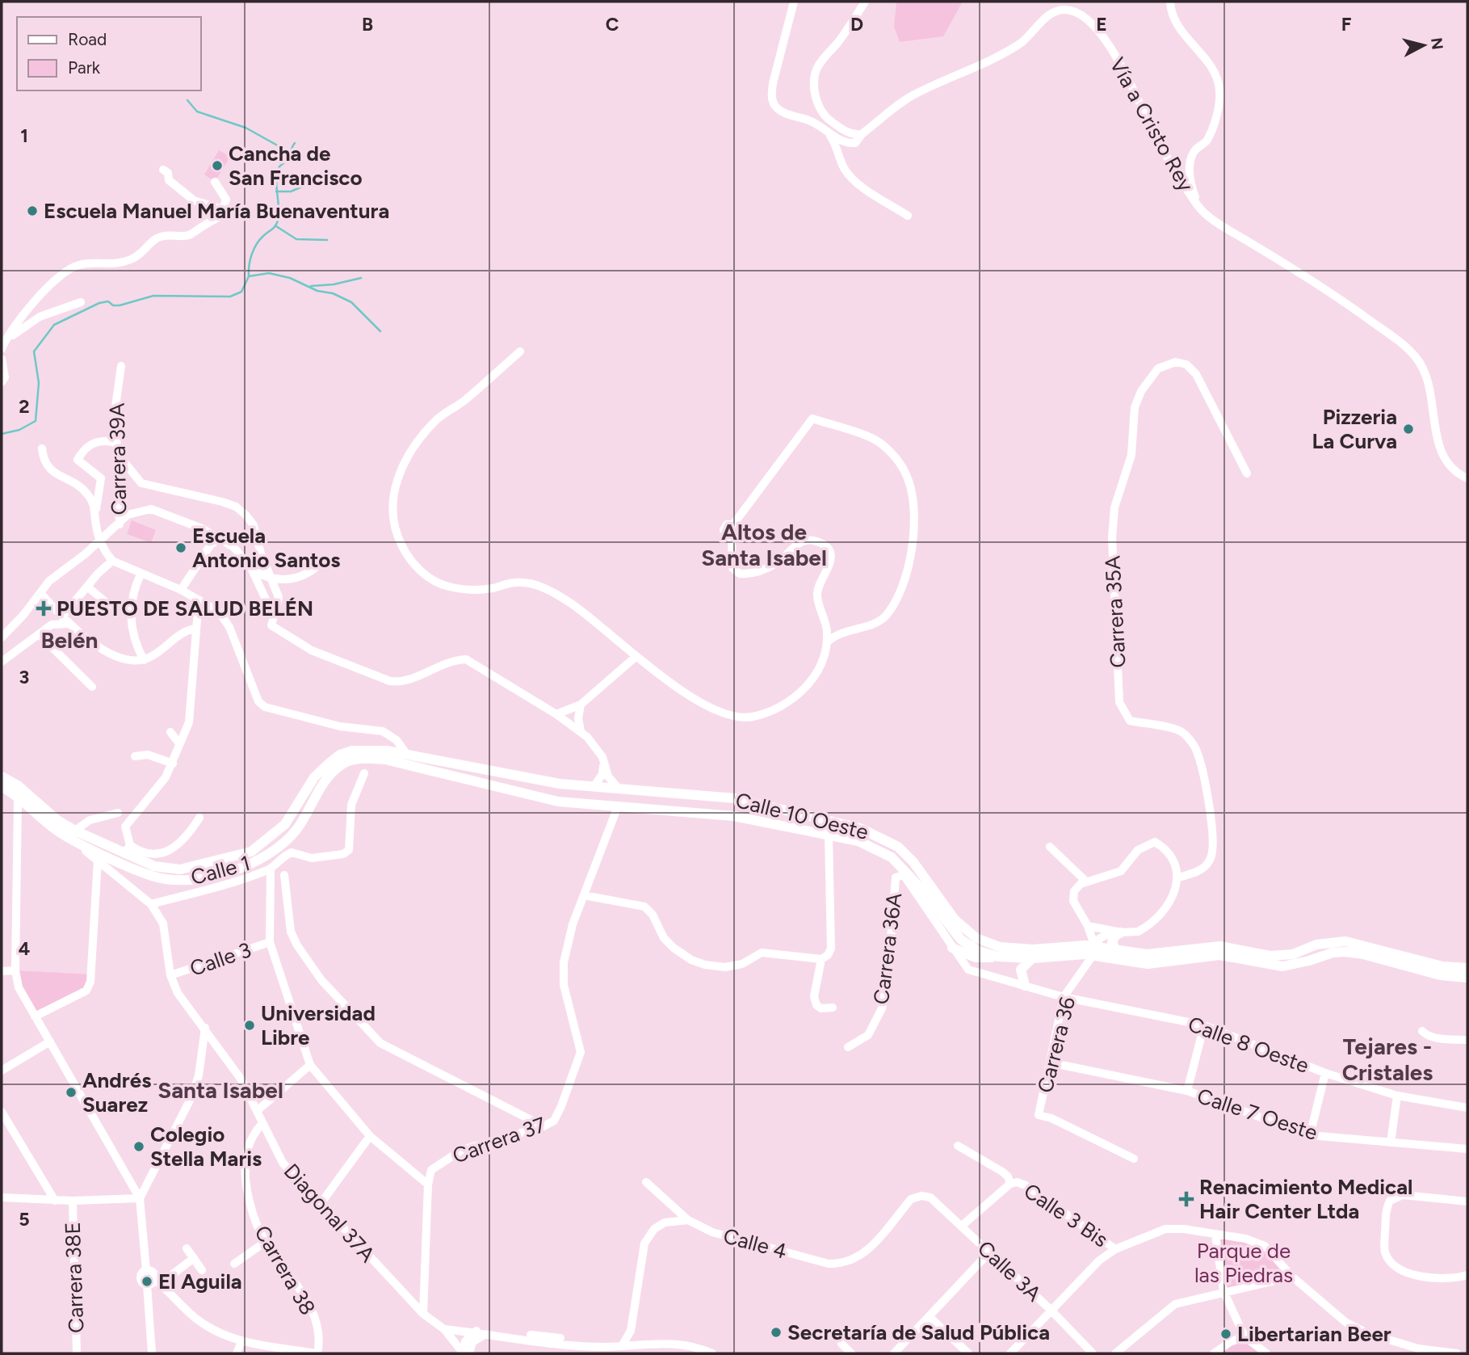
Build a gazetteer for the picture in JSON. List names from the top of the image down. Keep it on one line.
{"streets":{"main road":["Calle 10 Oeste","Calle 1"],"street":["Vía a Cristo Rey","Carrera 39A","Carrera 35A","Carrera 36A","Calle 3","Carrera 36","Calle 8 Oeste","Calle 7 Oeste","Carrera 37","Diagonal 37A","Calle 3 Bis","Calle 4","Carrera 38","Calle 3A","Carrera 38E"]},"crossings":[["Calle 10 Oeste","Calle 1"],["Calle 10 Oeste","Carrera 36"],["Calle 10 Oeste","Carrera 37"],["Calle 1","Diagonal 37A"],["Carrera 36A","Calle 8 Oeste"],["Calle 3","Diagonal 37A"],["Carrera 36","Calle 8 Oeste"],["Carrera 36","Calle 7 Oeste"],["Diagonal 37A","Carrera 38"],["Calle 4","Calle 3A"]],"districts":["Altos de Santa Isabel","Belén","Tejares - Cristales","Santa Isabel"],"parks":["Parque de las Piedras"],"places":{"other":["Cancha de San Francisco","Escuela Manuel María Buenaventura","Pizzeria La Curva","Escuela Antonio Santos","Universidad Libre","Andrés Suarez","Colegio Stella Maris","El Aguila","Secretaría de Salud Pública","Libertarian Beer"],"health":["PUESTO DE SALUD BELÉN","Renacimiento Medical Hair Center Ltda"]},"legend":["Road","Park"],"north":"right","grid":{"columns":["B","C","D","E","F"],"rows":["1","2","3","4","5"]}}
